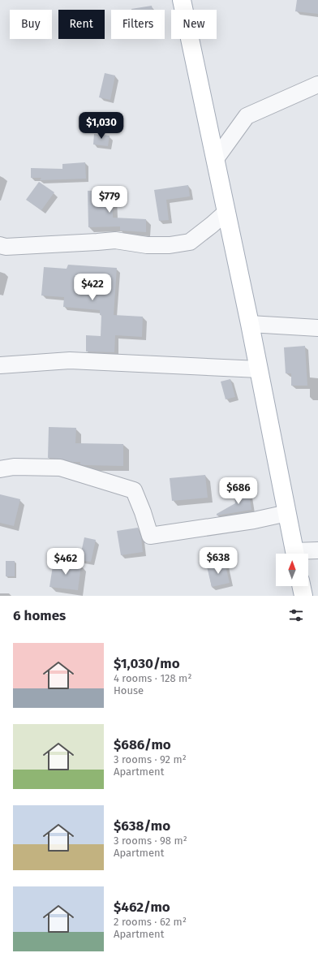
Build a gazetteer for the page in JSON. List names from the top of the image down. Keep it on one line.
{"north":"top","page":{"chip":["Buy","Rent","Filters","New"],"price":["$1,030","$779","$422","$686","$638","$462"],"heading":"6 homes","list":[{"name":"$1,030/mo","note":"4 rooms · 128 m² · House"},{"name":"$686/mo","note":"3 rooms · 92 m² · Apartment"},{"name":"$638/mo","note":"3 rooms · 98 m² · Apartment"},{"name":"$462/mo","note":"2 rooms · 62 m² · Apartment"}]}}
